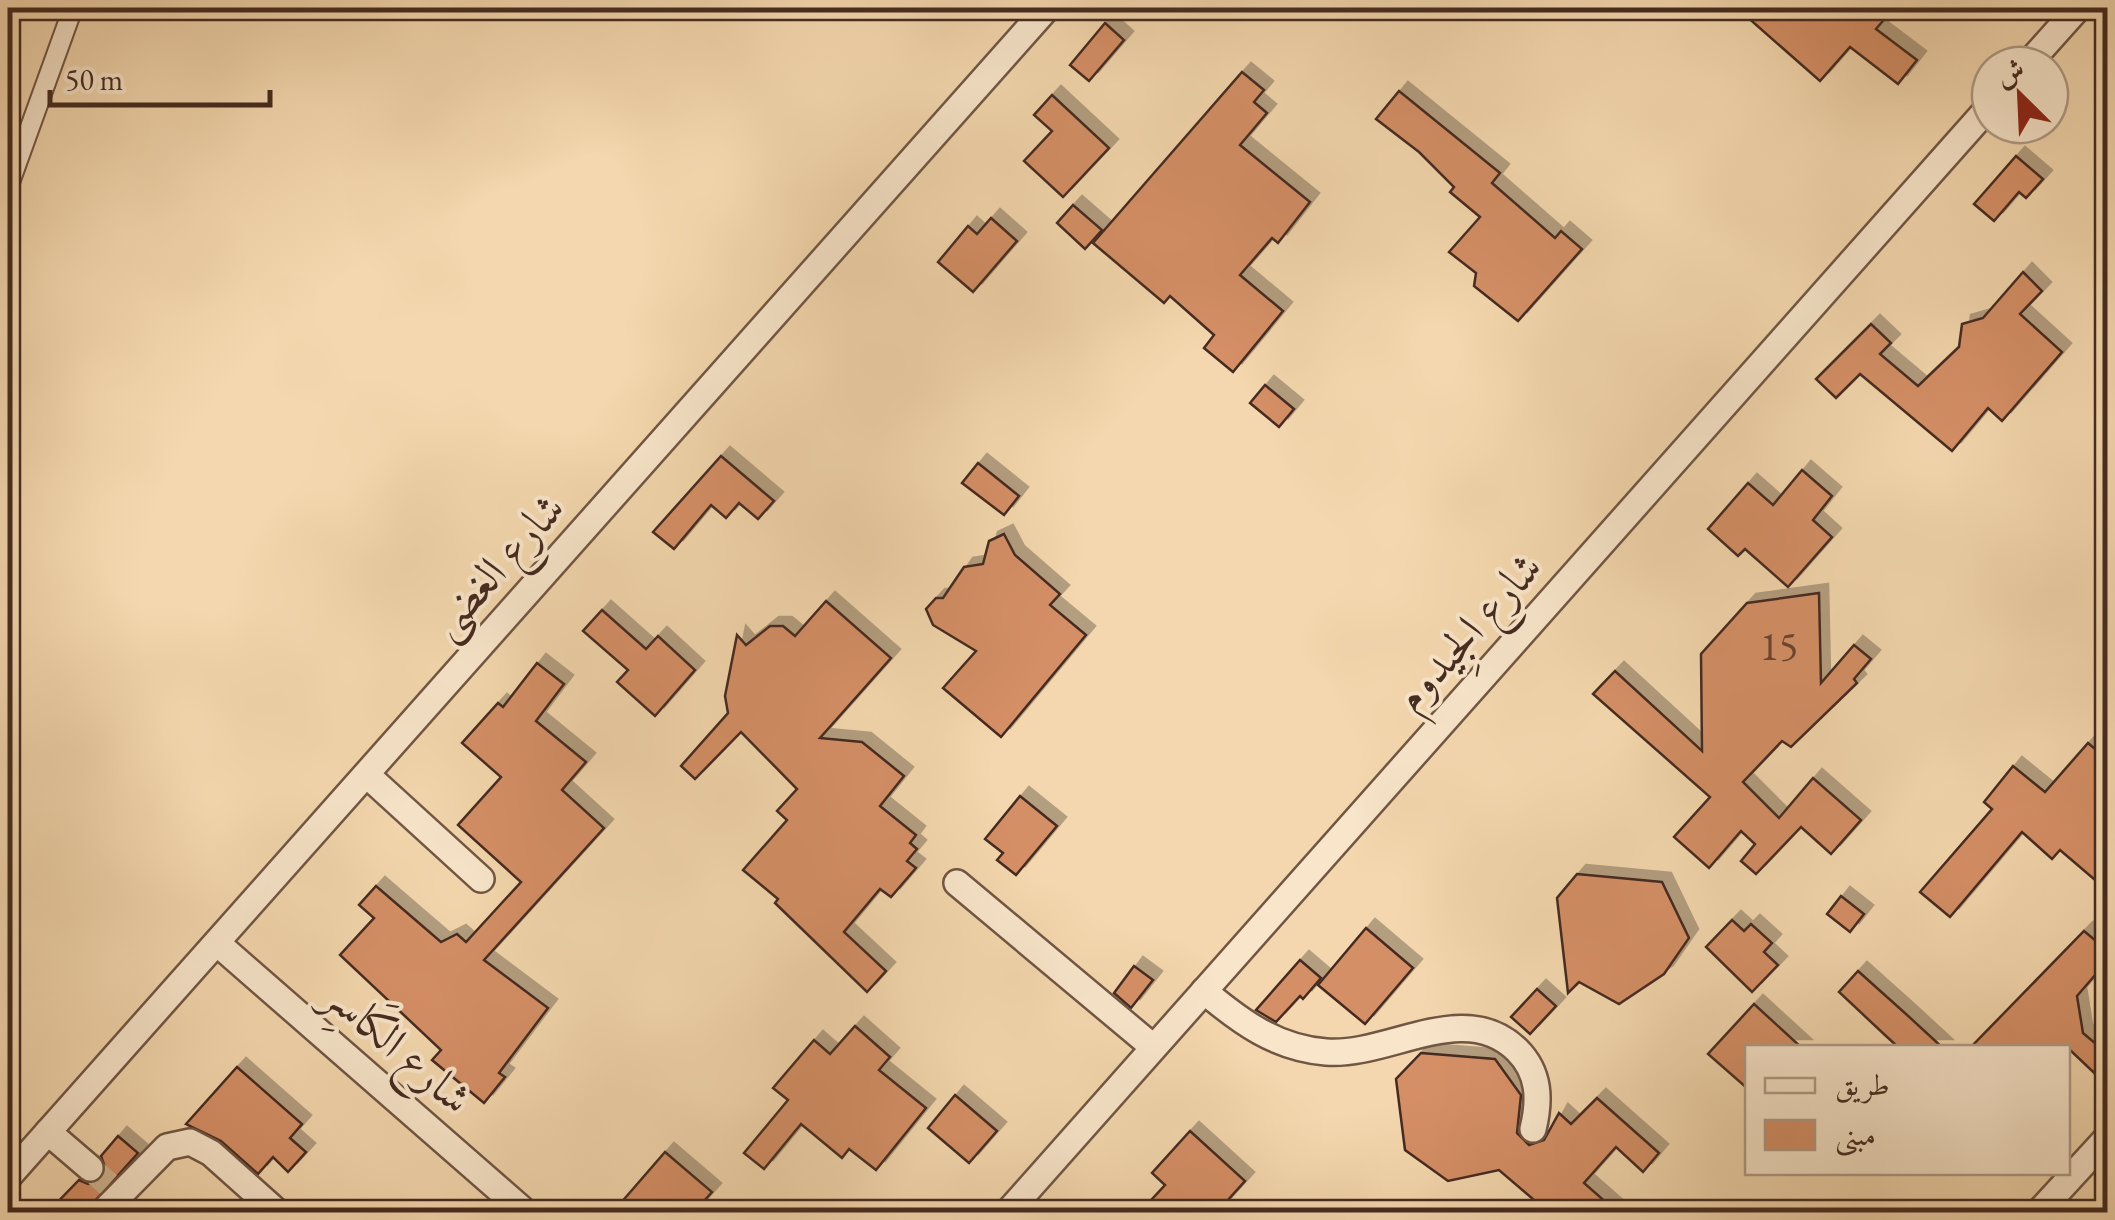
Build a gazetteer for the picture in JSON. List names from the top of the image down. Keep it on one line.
{"streets":{"street":["شارع الغضى","شارع الجِيدوم","شارع الكَاسِر"]},"crossings":[["شارع الغضى","شارع الكَاسِر"]],"house_numbers":["15"],"legend":["طريق","مبنى"],"scale_bar":"50 m","north":"top left"}
